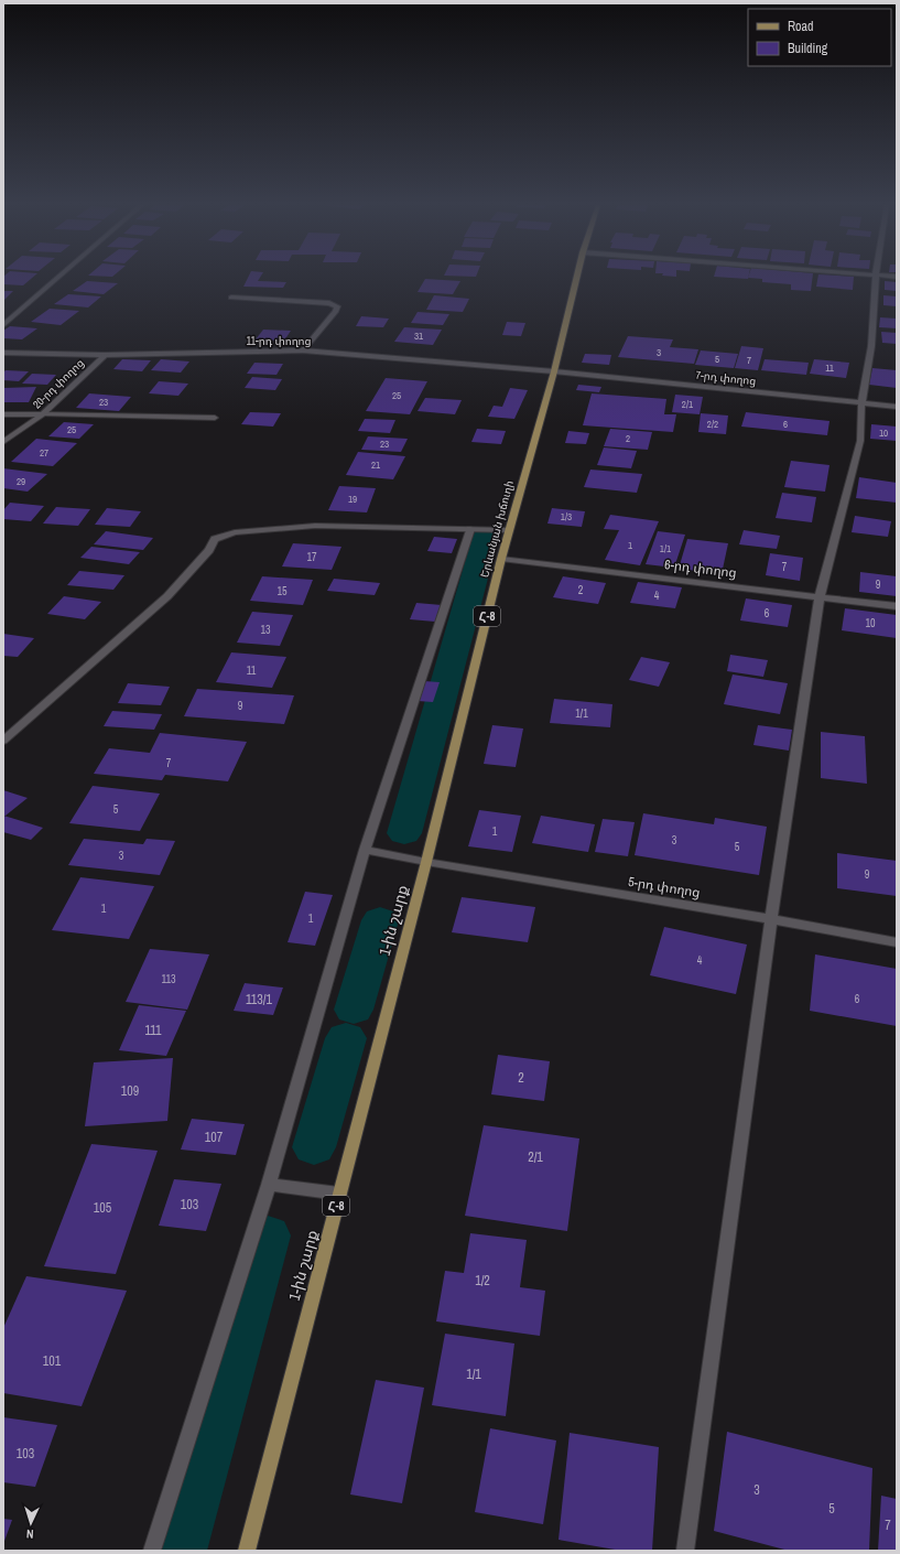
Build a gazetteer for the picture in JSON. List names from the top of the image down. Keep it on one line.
{"streets":{"main road":["Երևանյան խճուղի","Հ-8","1-ին շարք"],"street":["11-րդ փողոց","7-րդ փողոց","20-րդ փողոց","6-րդ փողոց","5-րդ փողոց"]},"crossings":[["11-րդ փողոց","7-րդ փողոց"],["11-րդ փողոց","20-րդ փողոց"],["11-րդ փողոց","Երևանյան խճուղի"],["7-րդ փողոց","Երևանյան խճուղի"],["Երևանյան խճուղի","6-րդ փողոց"],["Երևանյան խճուղի","5-րդ փողոց"],["Երևանյան խճուղի","1-ին շարք"],["5-րդ փողոց","1-ին շարք"]],"house_numbers":["31","3","5","7","11","25","23","2/1","2/2","6","25","10","2","23","27","21","29","19","1/3","1","1/1","17","7","9","2","15","4","6","10","13","11","9","1/1","7","5","1","3","5","3","9","1","1","4","113","6","113/1","111","2","109","107","2/1","103","105","1/2","101","1/1","103","3","5","7"],"legend":["Road","Building"],"north":"bottom"}
